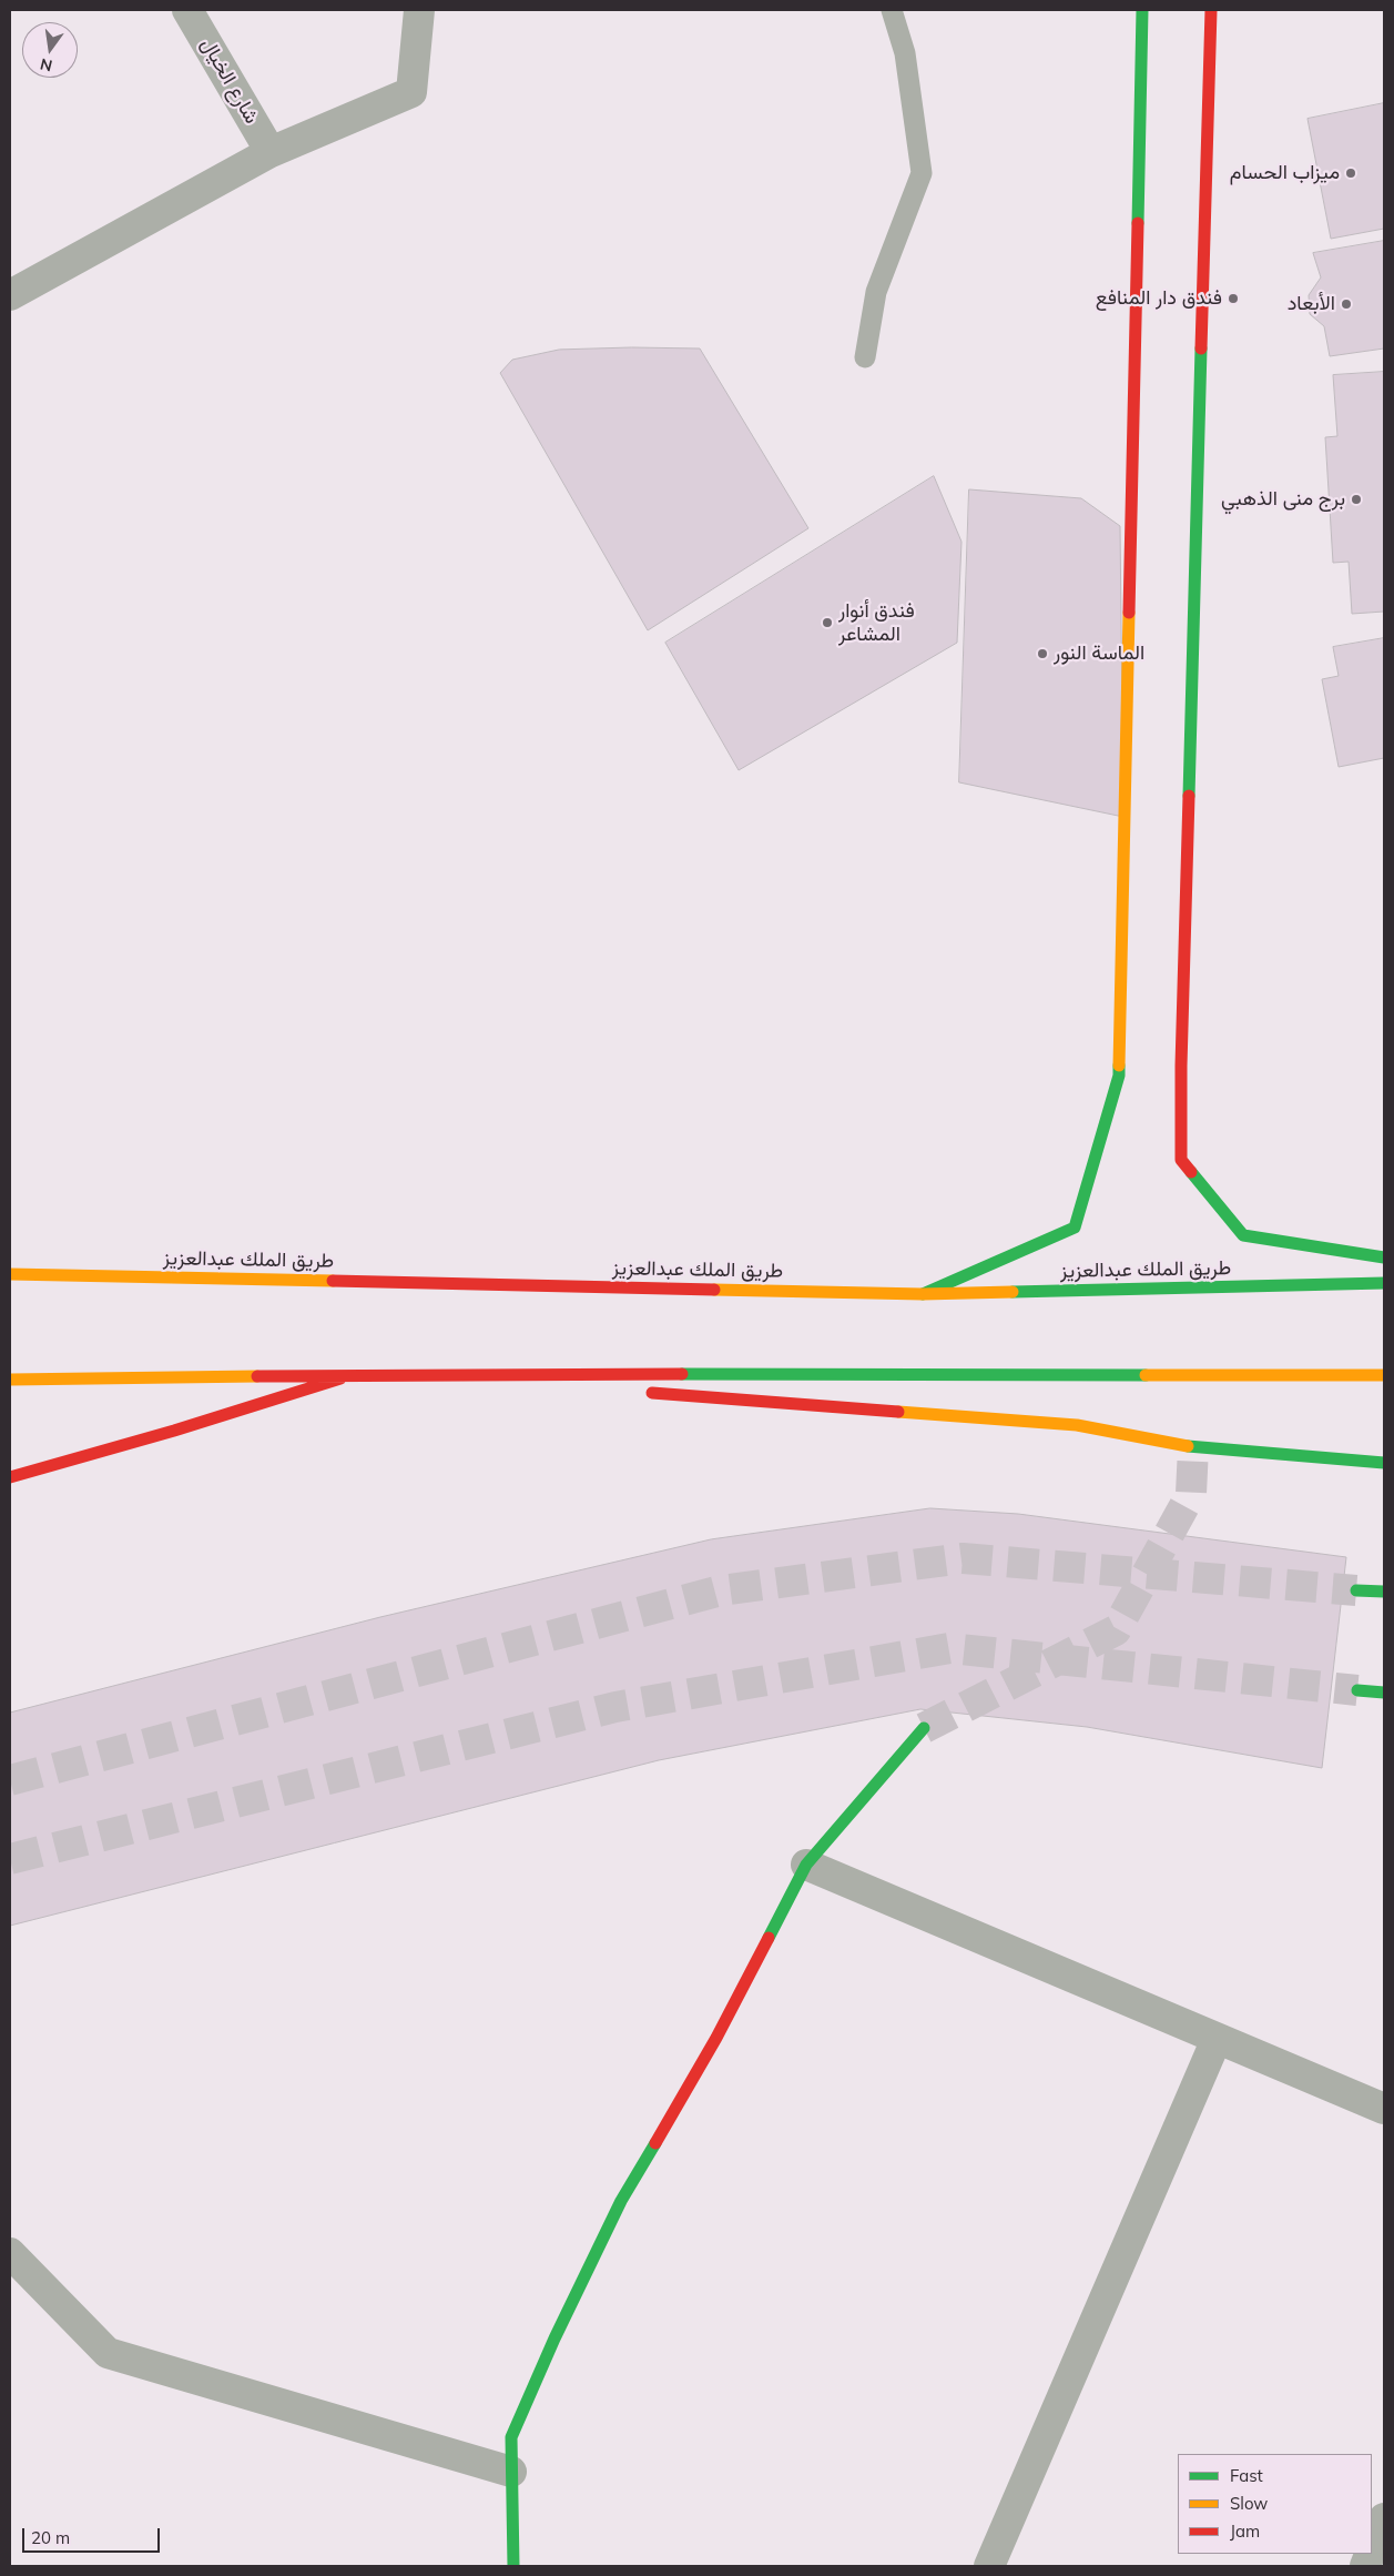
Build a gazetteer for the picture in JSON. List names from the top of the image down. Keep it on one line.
{"streets":{"main road":["طريق الملك عبدالعزيز"],"street":["شارع الخيال"]},"places":["ميزاب الحسام","فندق دار المنافع","الأبعاد","برج منى الذهبي","فندق أنوار المشاعر","الماسة النور"],"legend":["Fast","Slow","Jam"],"scale_bar":"20 m","north":"bottom"}
